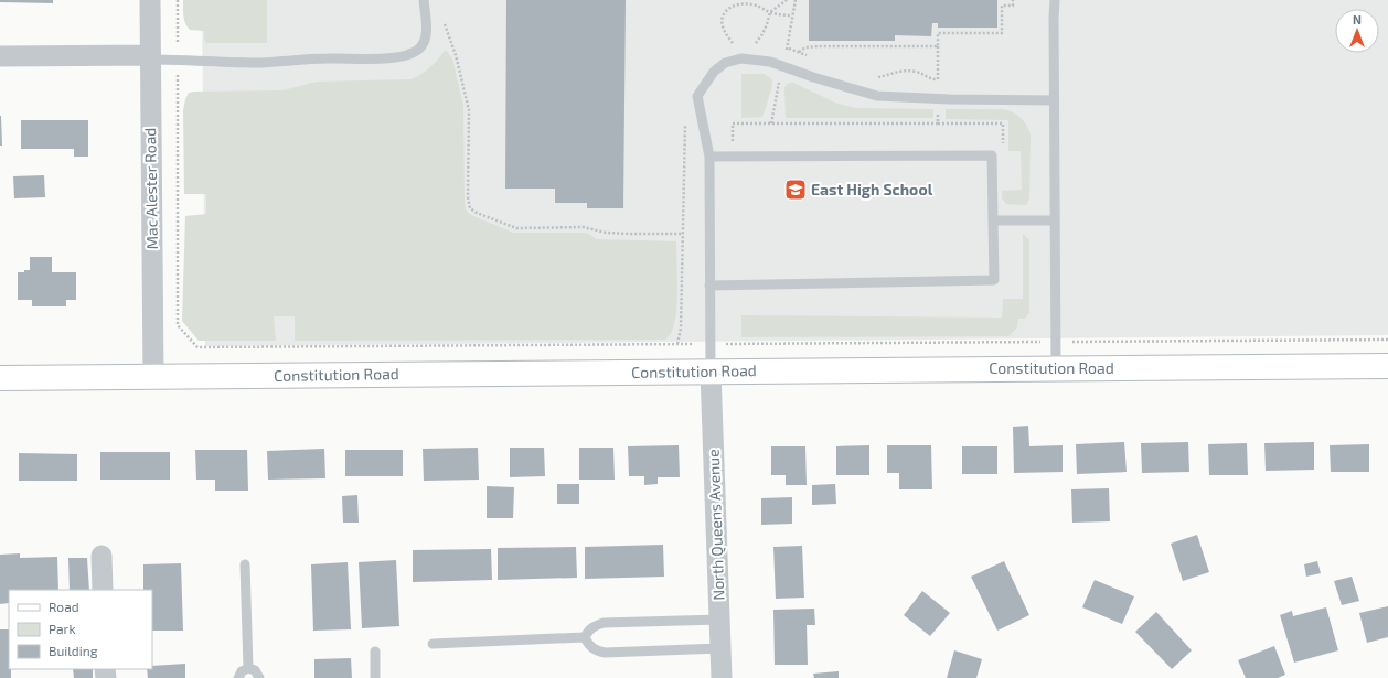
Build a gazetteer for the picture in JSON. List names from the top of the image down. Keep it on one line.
{"streets":{"street":["Mac Alester Road","Constitution Road","North Queens Avenue"]},"crossings":[["Mac Alester Road","Constitution Road"],["Constitution Road","North Queens Avenue"]],"places":{"school or university":["East High School"]},"legend":["Road","Park","Building"],"north":"top"}
